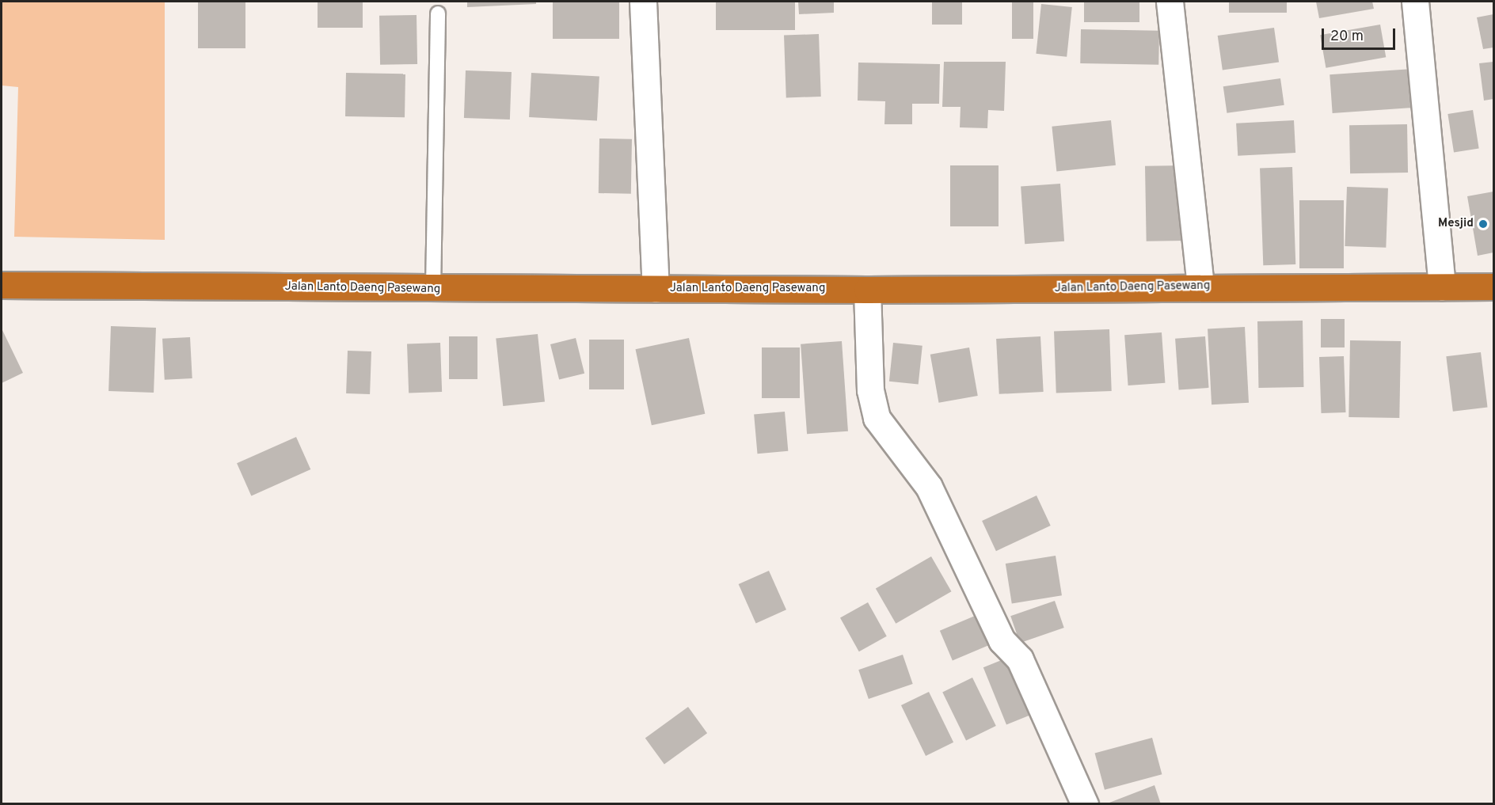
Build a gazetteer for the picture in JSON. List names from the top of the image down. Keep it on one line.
{"streets":{"highway":["Jalan Lanto Daeng Pasewang"]},"places":["Mesjid"],"scale_bar":"20 m"}
